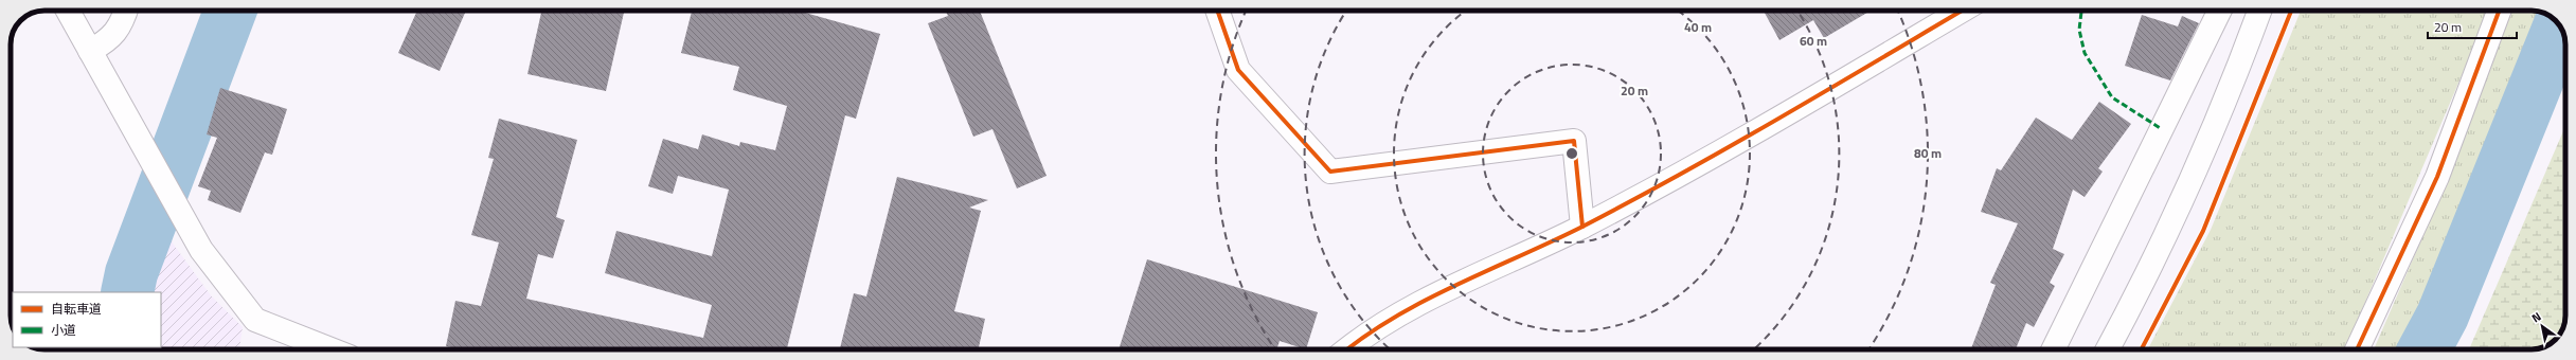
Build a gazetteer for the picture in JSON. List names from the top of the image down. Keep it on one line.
{"legend":["自転車道","小道"],"scale_bar":"20 m","north":"top left","rings":["40 m","60 m","20 m","80 m"]}
